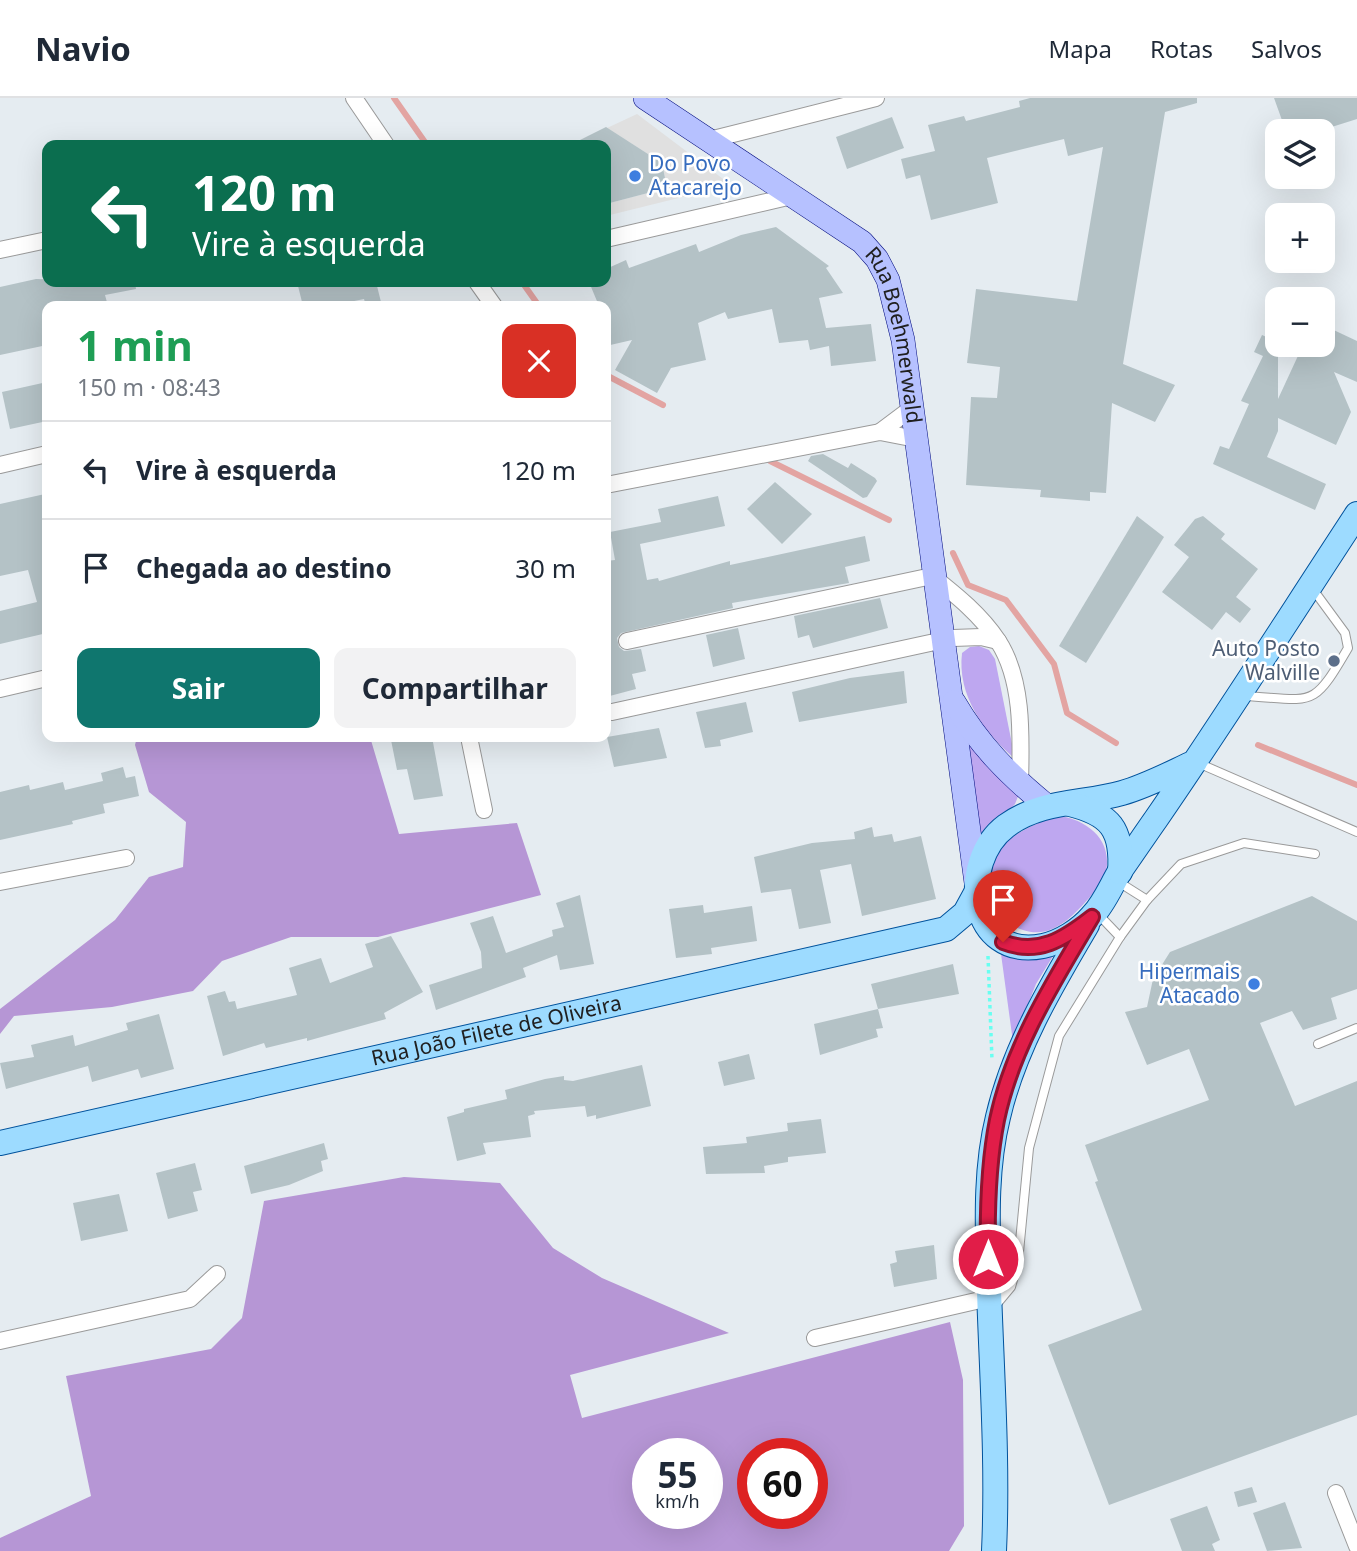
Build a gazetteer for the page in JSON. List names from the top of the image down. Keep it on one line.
{"streets":{"main road":["Rua Boehmerwald","Rua João Filete de Oliveira"]},"crossings":[["Rua Boehmerwald","Rua João Filete de Oliveira"]],"places":["Do Povo Atacarejo","Auto Posto Walville","Hipermais Atacado"],"page":{"header":"Navio","nav":["Mapa","Rotas","Salvos"],"map_buttons":["+","−"],"turn":["120 m","Vire à esquerda"],"heading":["1 min","150 m · 08:43"],"list":[{"name":"Vire à esquerda","value":"120 m"},{"name":"Chegada ao destino","value":"30 m"}],"buttons":["Sair","Compartilhar"],"speed":"55 km/h","limit":"60"}}
